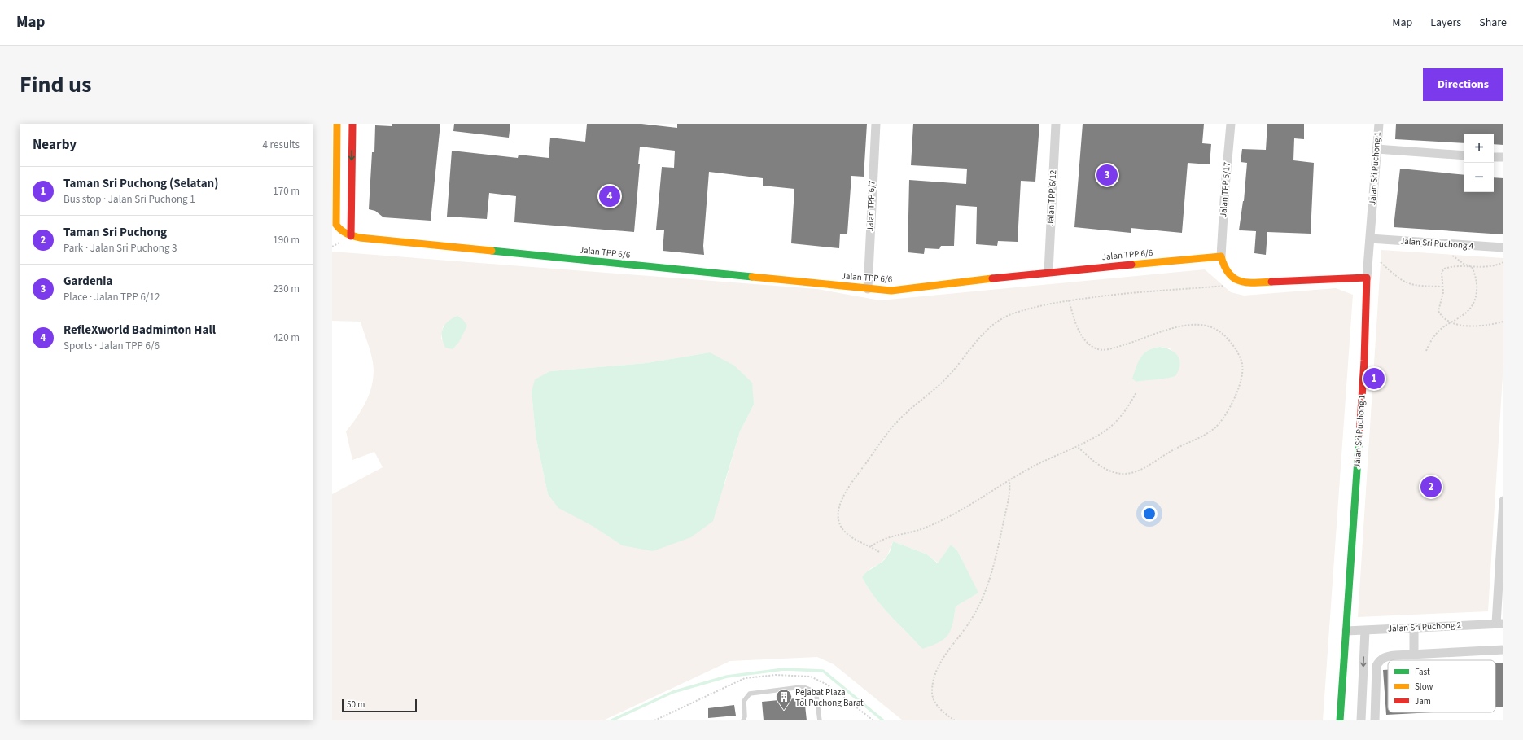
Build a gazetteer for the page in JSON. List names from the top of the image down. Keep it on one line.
{"streets":{"street":["Jalan Sri Puchong 1","Jalan TPP 5/17","Jalan TPP 6/12","Jalan TPP 6/7","Jalan Sri Puchong 4","Jalan TPP 6/6","Jalan Sri Puchong 2"]},"crossings":[["Jalan Sri Puchong 1","Jalan Sri Puchong 4"],["Jalan Sri Puchong 1","Jalan Sri Puchong 2"],["Jalan TPP 5/17","Jalan TPP 6/6"],["Jalan TPP 6/12","Jalan TPP 6/6"],["Jalan TPP 6/7","Jalan TPP 6/6"]],"places":{"building":["Pejabat Plaza Tol Puchong Barat"]},"legend":["Fast","Slow","Jam"],"scale_bar":"50 m","page":{"header":"Map","nav":["Map","Layers","Share"],"title":"Find us","buttons":"Directions","heading":["Nearby","4 results"],"map_buttons":["+","−"],"pins":["3","4","1","2"],"list":[{"mark":"1","name":"Taman Sri Puchong (Selatan)","note":"Bus stop · Jalan Sri Puchong 1","value":"170 m"},{"mark":"2","name":"Taman Sri Puchong","note":"Park · Jalan Sri Puchong 3","value":"190 m"},{"mark":"3","name":"Gardenia","note":"Place · Jalan TPP 6/12","value":"230 m"},{"mark":"4","name":"RefleXworld Badminton Hall","note":"Sports · Jalan TPP 6/6","value":"420 m"}],"scale":"50 m"}}
